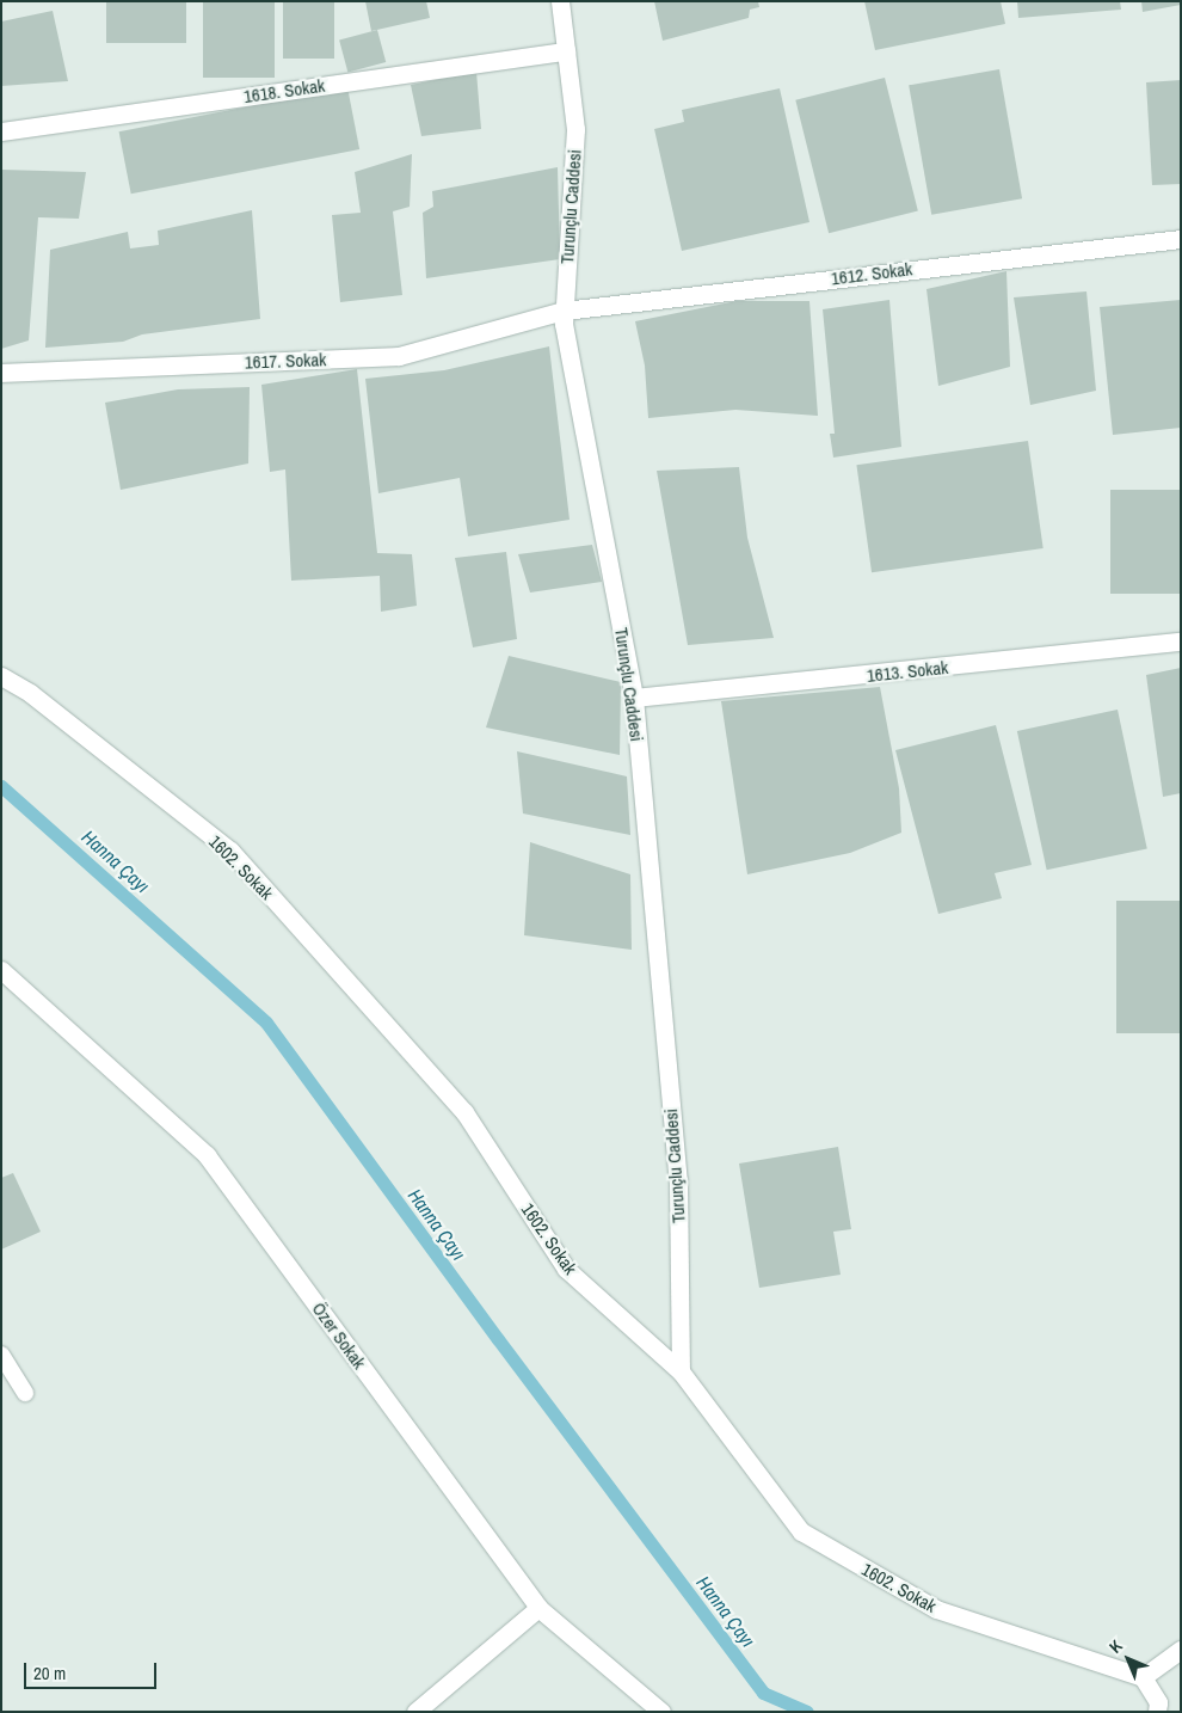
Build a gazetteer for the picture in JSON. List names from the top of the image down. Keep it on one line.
{"streets":{"street":["1618. Sokak","Turunçlu Caddesi","1612. Sokak","1617. Sokak","1613. Sokak","1602. Sokak","Özer Sokak"]},"crossings":[["1618. Sokak","Turunçlu Caddesi"],["Turunçlu Caddesi","1612. Sokak"],["Turunçlu Caddesi","1617. Sokak"],["Turunçlu Caddesi","1613. Sokak"],["Turunçlu Caddesi","1602. Sokak"],["1612. Sokak","1617. Sokak"]],"water":["Hanna Çayı"],"scale_bar":"20 m","north":"top left"}
